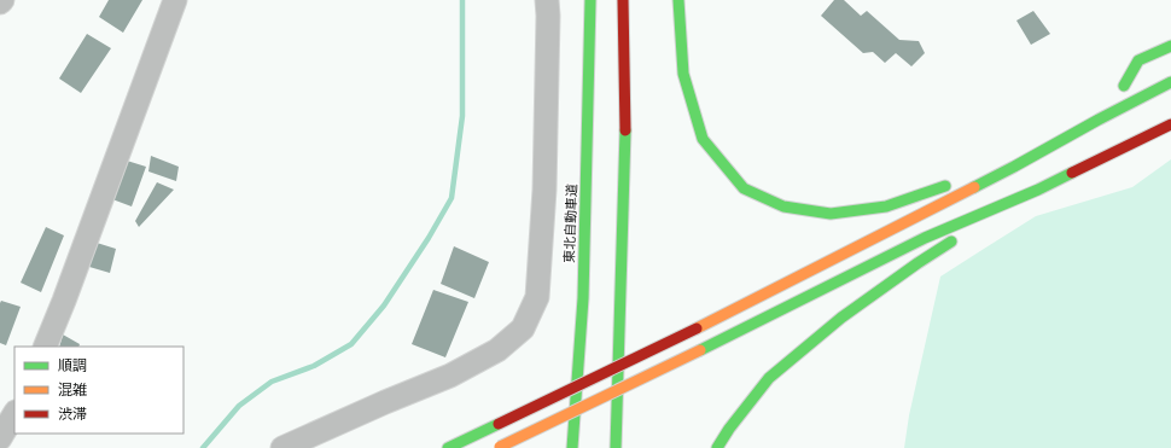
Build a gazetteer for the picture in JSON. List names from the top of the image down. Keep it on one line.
{"streets":{"highway":["東北自動車道"]},"legend":["順調","混雑","渋滞"]}
